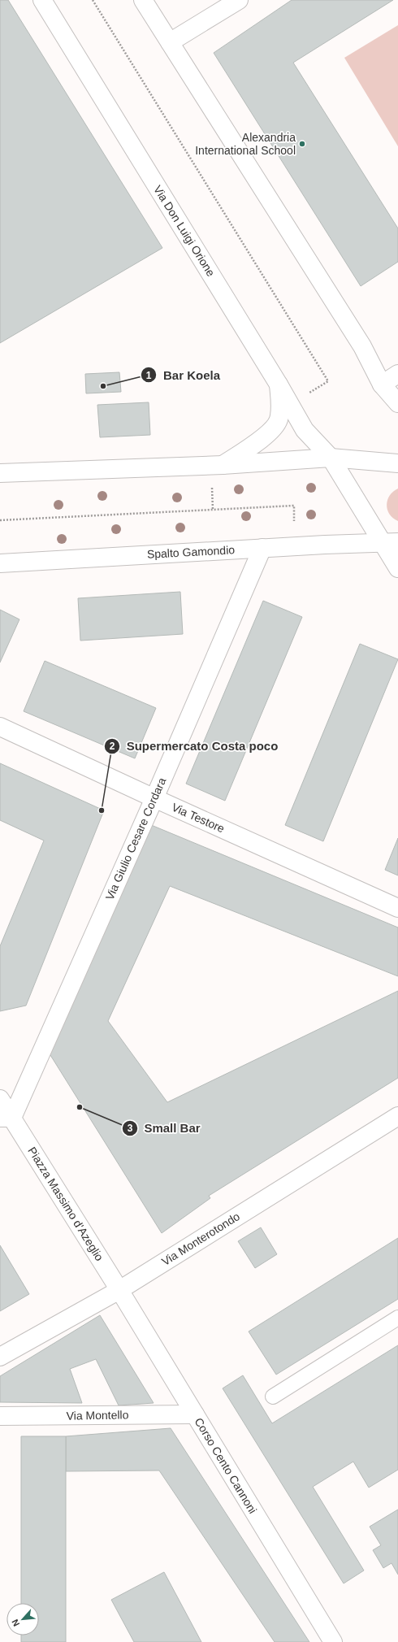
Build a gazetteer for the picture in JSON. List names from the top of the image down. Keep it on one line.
{"streets":{"street":["Via Don Luigi Orione","Spalto Gamondio","Via Testore","Via Giulio Cesare Cordara","Piazza Massimo d'Azeglio","Via Monterotondo","Via Montello","Corso Cento Cannoni"]},"crossings":[["Spalto Gamondio","Via Giulio Cesare Cordara"],["Via Testore","Via Giulio Cesare Cordara"],["Via Giulio Cesare Cordara","Piazza Massimo d'Azeglio"],["Piazza Massimo d'Azeglio","Via Monterotondo"],["Piazza Massimo d'Azeglio","Corso Cento Cannoni"],["Via Monterotondo","Corso Cento Cannoni"],["Via Montello","Corso Cento Cannoni"]],"places":["Alexandria International School","Bar Koela","Supermercato Costa poco","Small Bar"],"north":"bottom left"}
